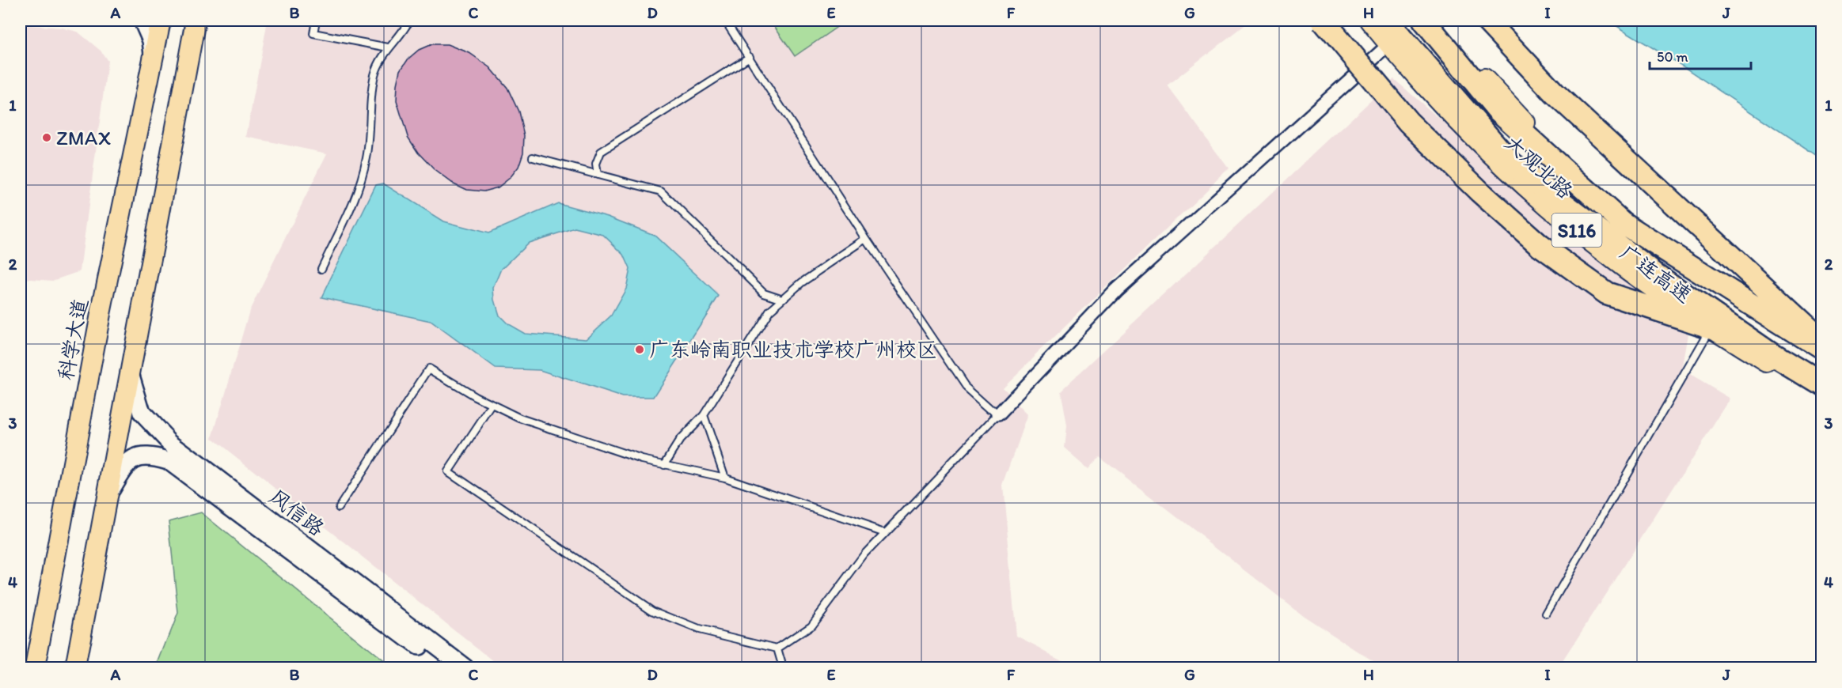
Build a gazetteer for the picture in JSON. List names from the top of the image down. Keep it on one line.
{"streets":{"highway":["广连高速"],"main road":["大观北路","S116","科学大道"],"street":["风信路"]},"places":["ZMAX","广东岭南职业技术学校广州校区"],"scale_bar":"50 m","grid":{"columns":["A","B","C","D","E","F","G","H","I","J"],"rows":["1","2","3","4"]}}
